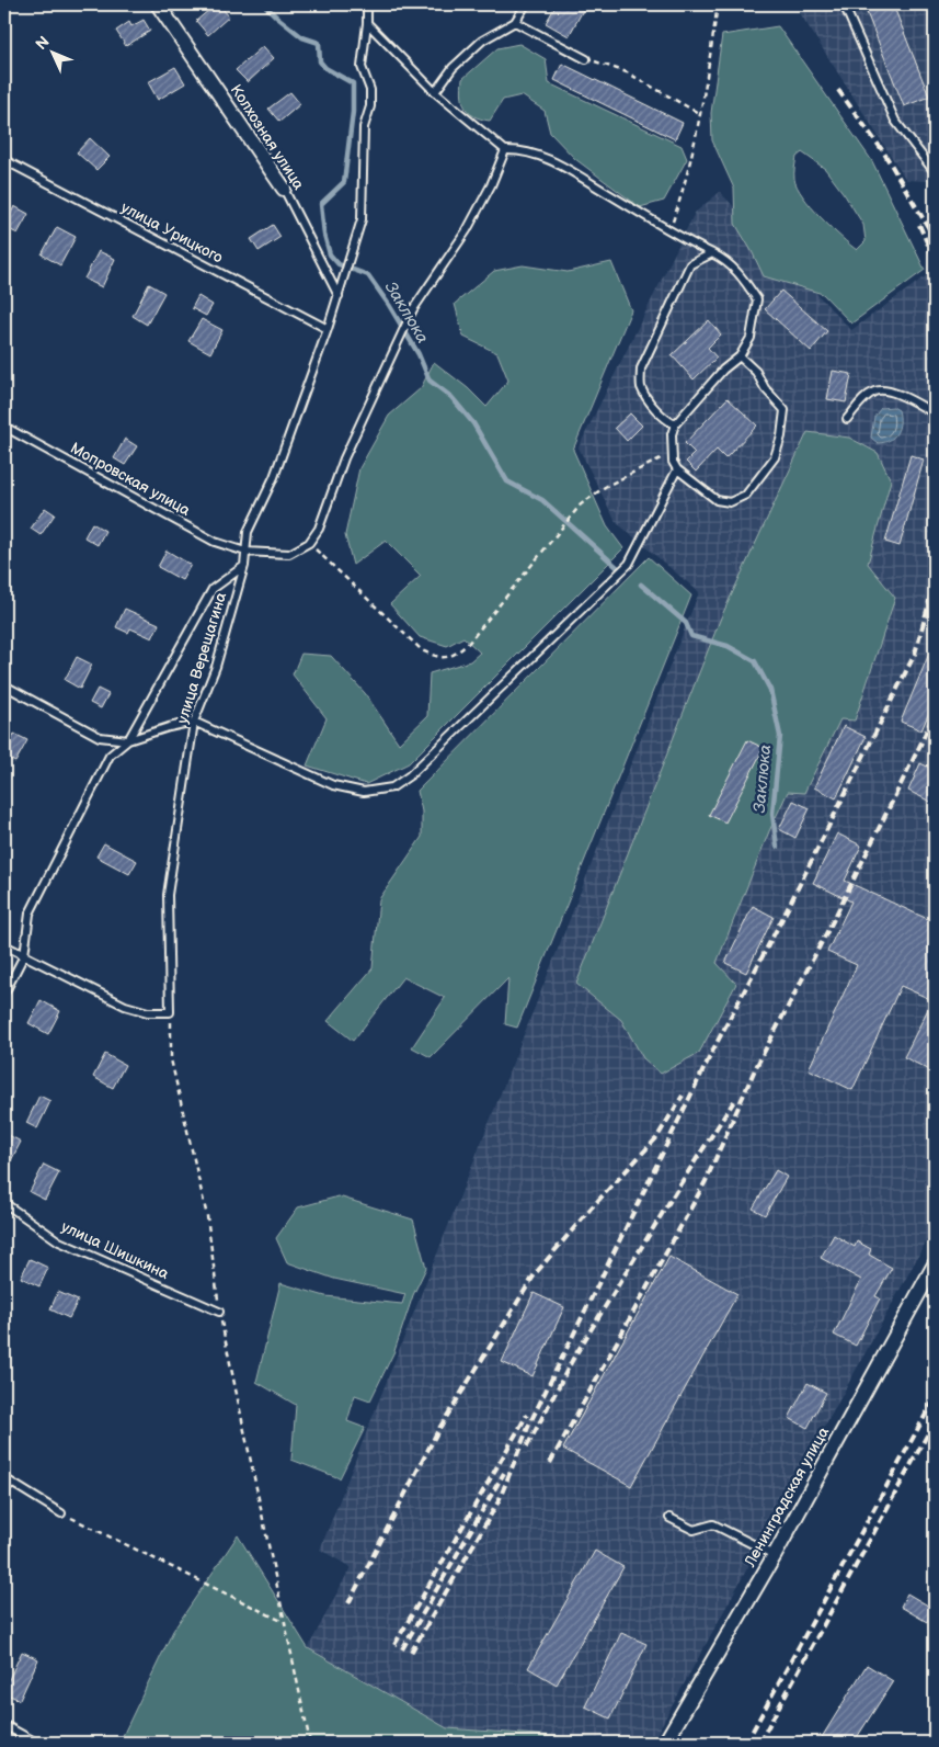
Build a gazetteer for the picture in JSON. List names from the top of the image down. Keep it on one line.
{"streets":{"street":["Колхозная улица","Ленинградская улица"],"lane":["улица Урицкого","Мопровская улица","улица Верещагина","улица Шишкина"]},"crossings":[["Колхозная улица","улица Верещагина"],["улица Урицкого","улица Верещагина"],["Мопровская улица","улица Верещагина"]],"water":["Заклюка"],"north":"top left"}
